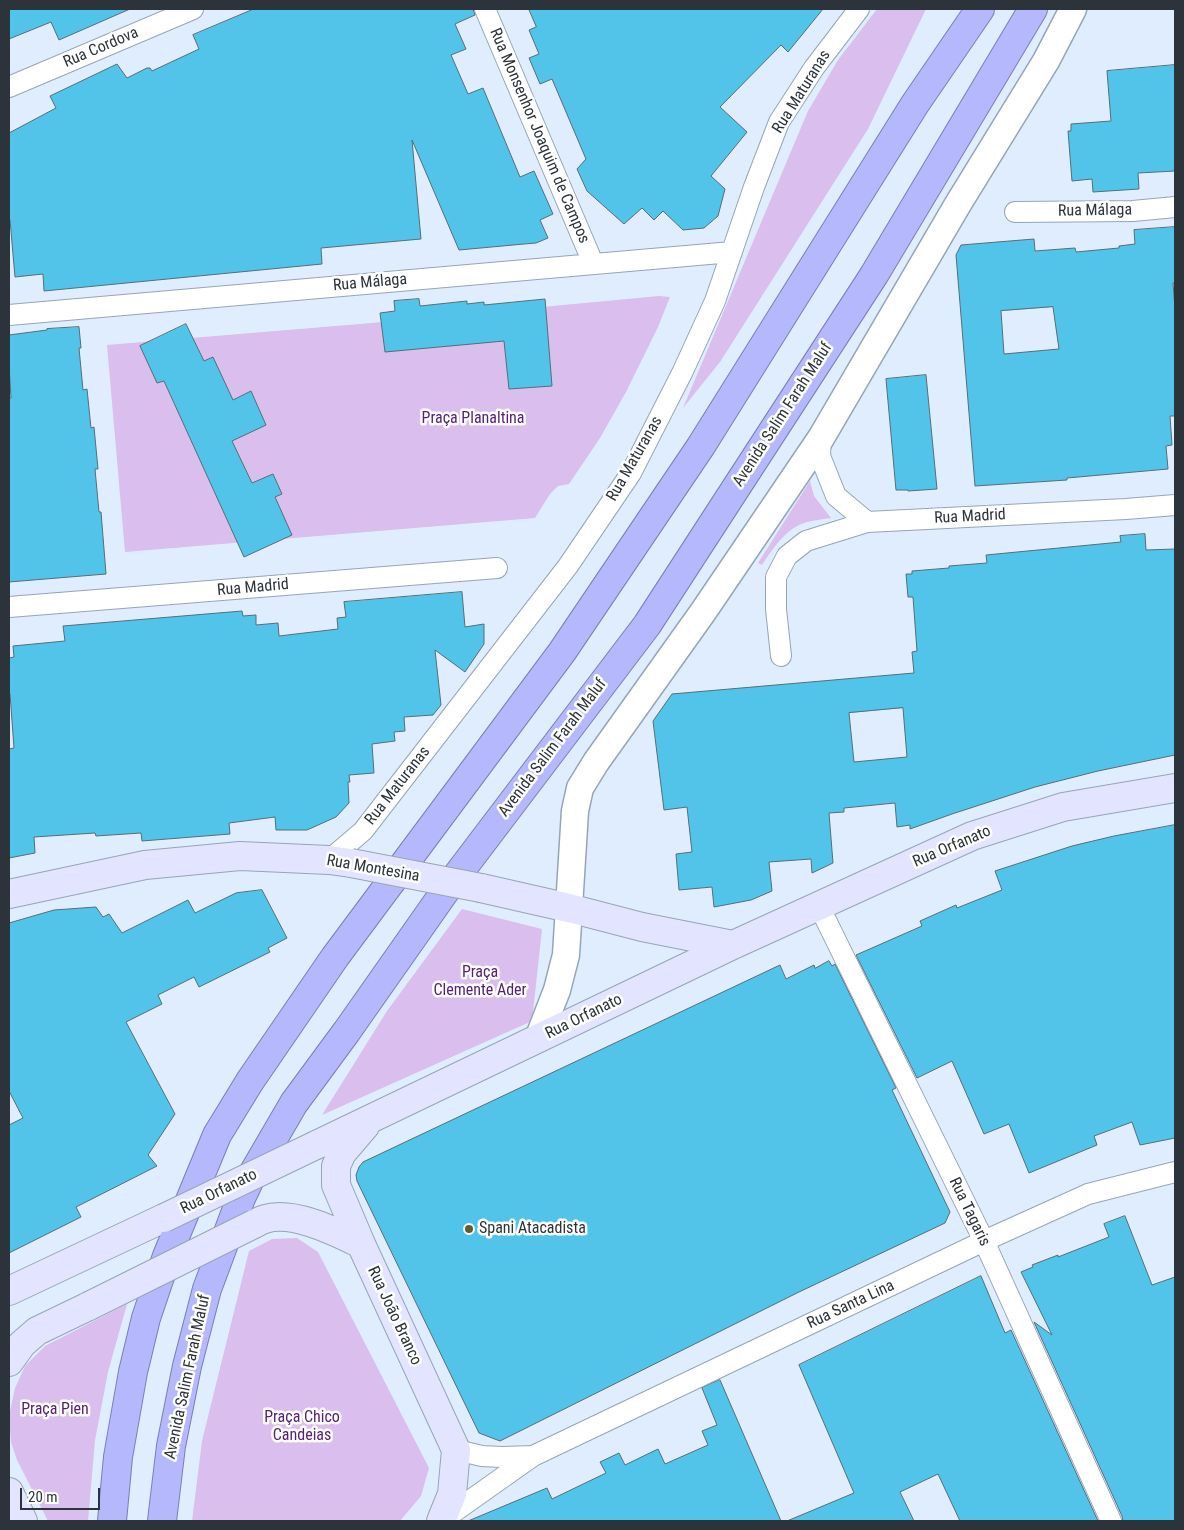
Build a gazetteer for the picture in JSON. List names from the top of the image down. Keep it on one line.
{"streets":{"highway":["Avenida Salim Farah Maluf"],"main road":["Rua Orfanato","Rua Montesina","Rua João Branco"],"street":["Rua Cordova","Rua Maturanas","Rua Monsenhor Joaquim de Campos","Rua Málaga","Rua Madrid","Rua Tagaris","Rua Santa Lina"]},"crossings":[["Rua Maturanas","Rua Málaga"],["Rua Maturanas","Rua Montesina"],["Rua Monsenhor Joaquim de Campos","Rua Málaga"],["Rua Orfanato","Rua Montesina"],["Rua Orfanato","Rua Tagaris"],["Rua Orfanato","Rua João Branco"],["Rua Tagaris","Rua Santa Lina"],["Rua Santa Lina","Rua João Branco"]],"parks":["Praça Planaltina","Praça Clemente Ader","Praça Pien","Praça Chico Candeias"],"places":["Spani Atacadista"],"scale_bar":"20 m"}
